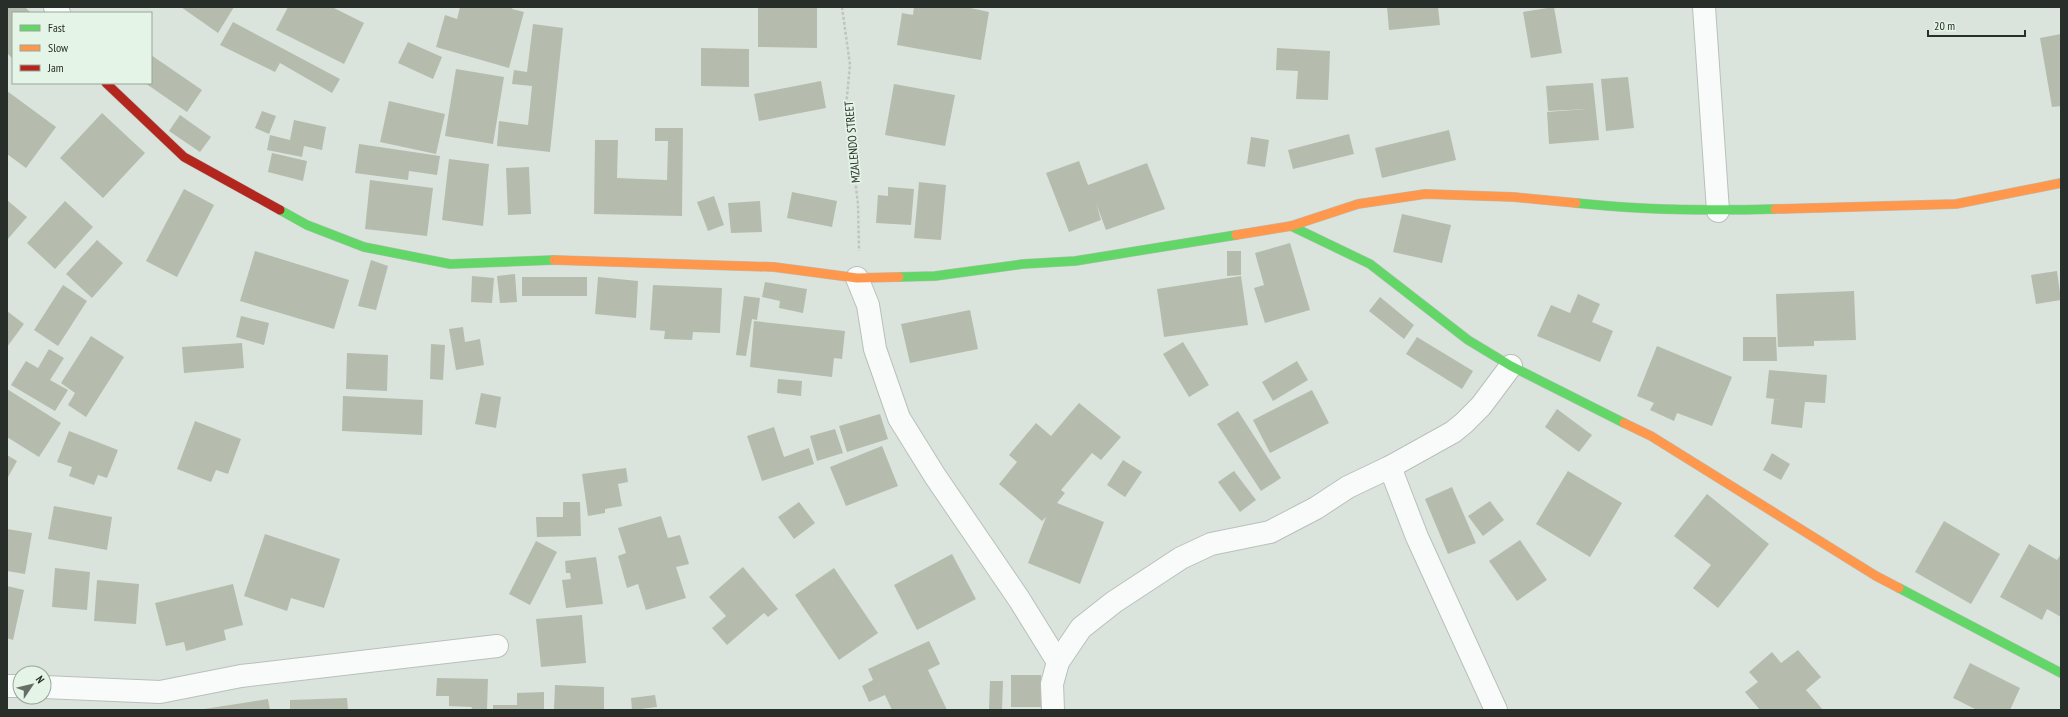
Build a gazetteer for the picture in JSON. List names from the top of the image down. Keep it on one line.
{"streets":{"path":["MZALENDO STREET"]},"legend":["Fast","Slow","Jam"],"scale_bar":"20 m","north":"top right"}
